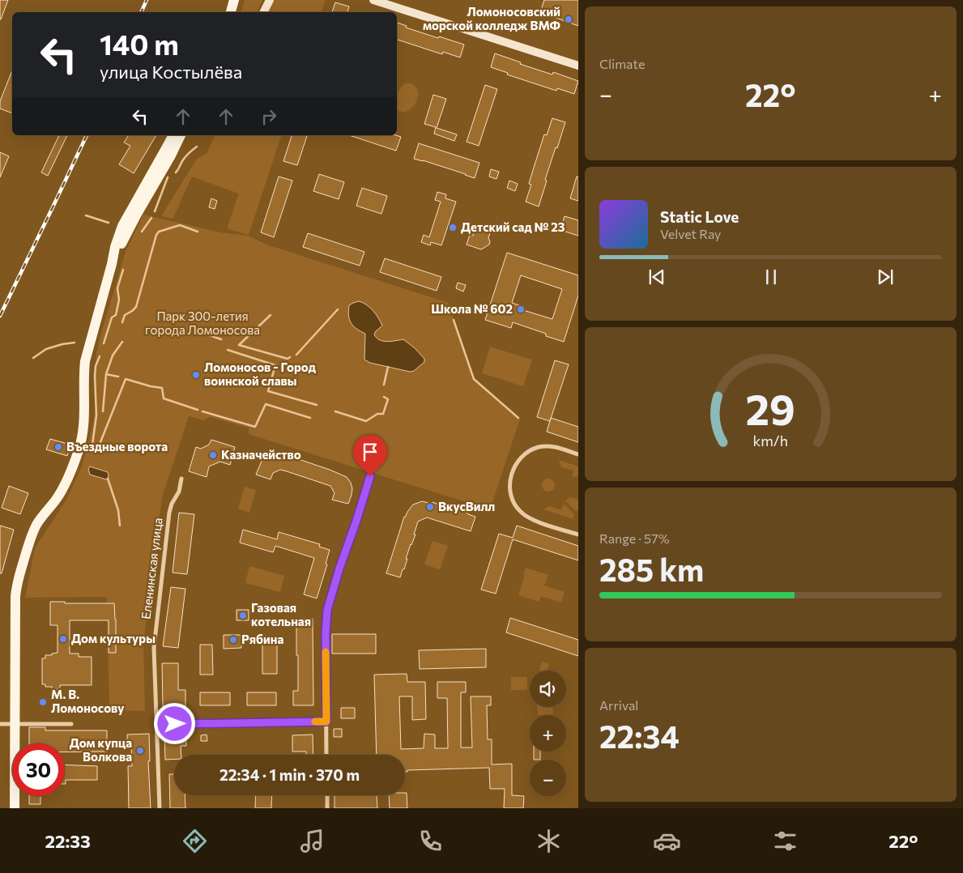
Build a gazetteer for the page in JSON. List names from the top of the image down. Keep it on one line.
{"streets":{"street":["Еленинская улица"]},"parks":["Парк 300-летия города Ломоносова"],"places":["Ломоносовский морской колледж ВМФ","Детский сад № 23","Школа № 602","Ломоносов - Город воинской славы","Въездные ворота","Казначейство","ВкусВилл","Газовая котельная","Дом культуры","Рябина","М. В. Ломоносову","Дом купца Волкова"],"page":{"tile":["Climate",["Range · 57%","285 km"],["Arrival","22:34"]],"turn":["140 m","улица Костылёва"],"heat":["−","22°","+"],"song":["Static Love","Velvet Ray"],"map_buttons":["+","−"],"limit":"30","trip":"22:34 · 1 min · 370 m","tabs":["22:33","22°"],"gauge":["29","km/h"]}}
